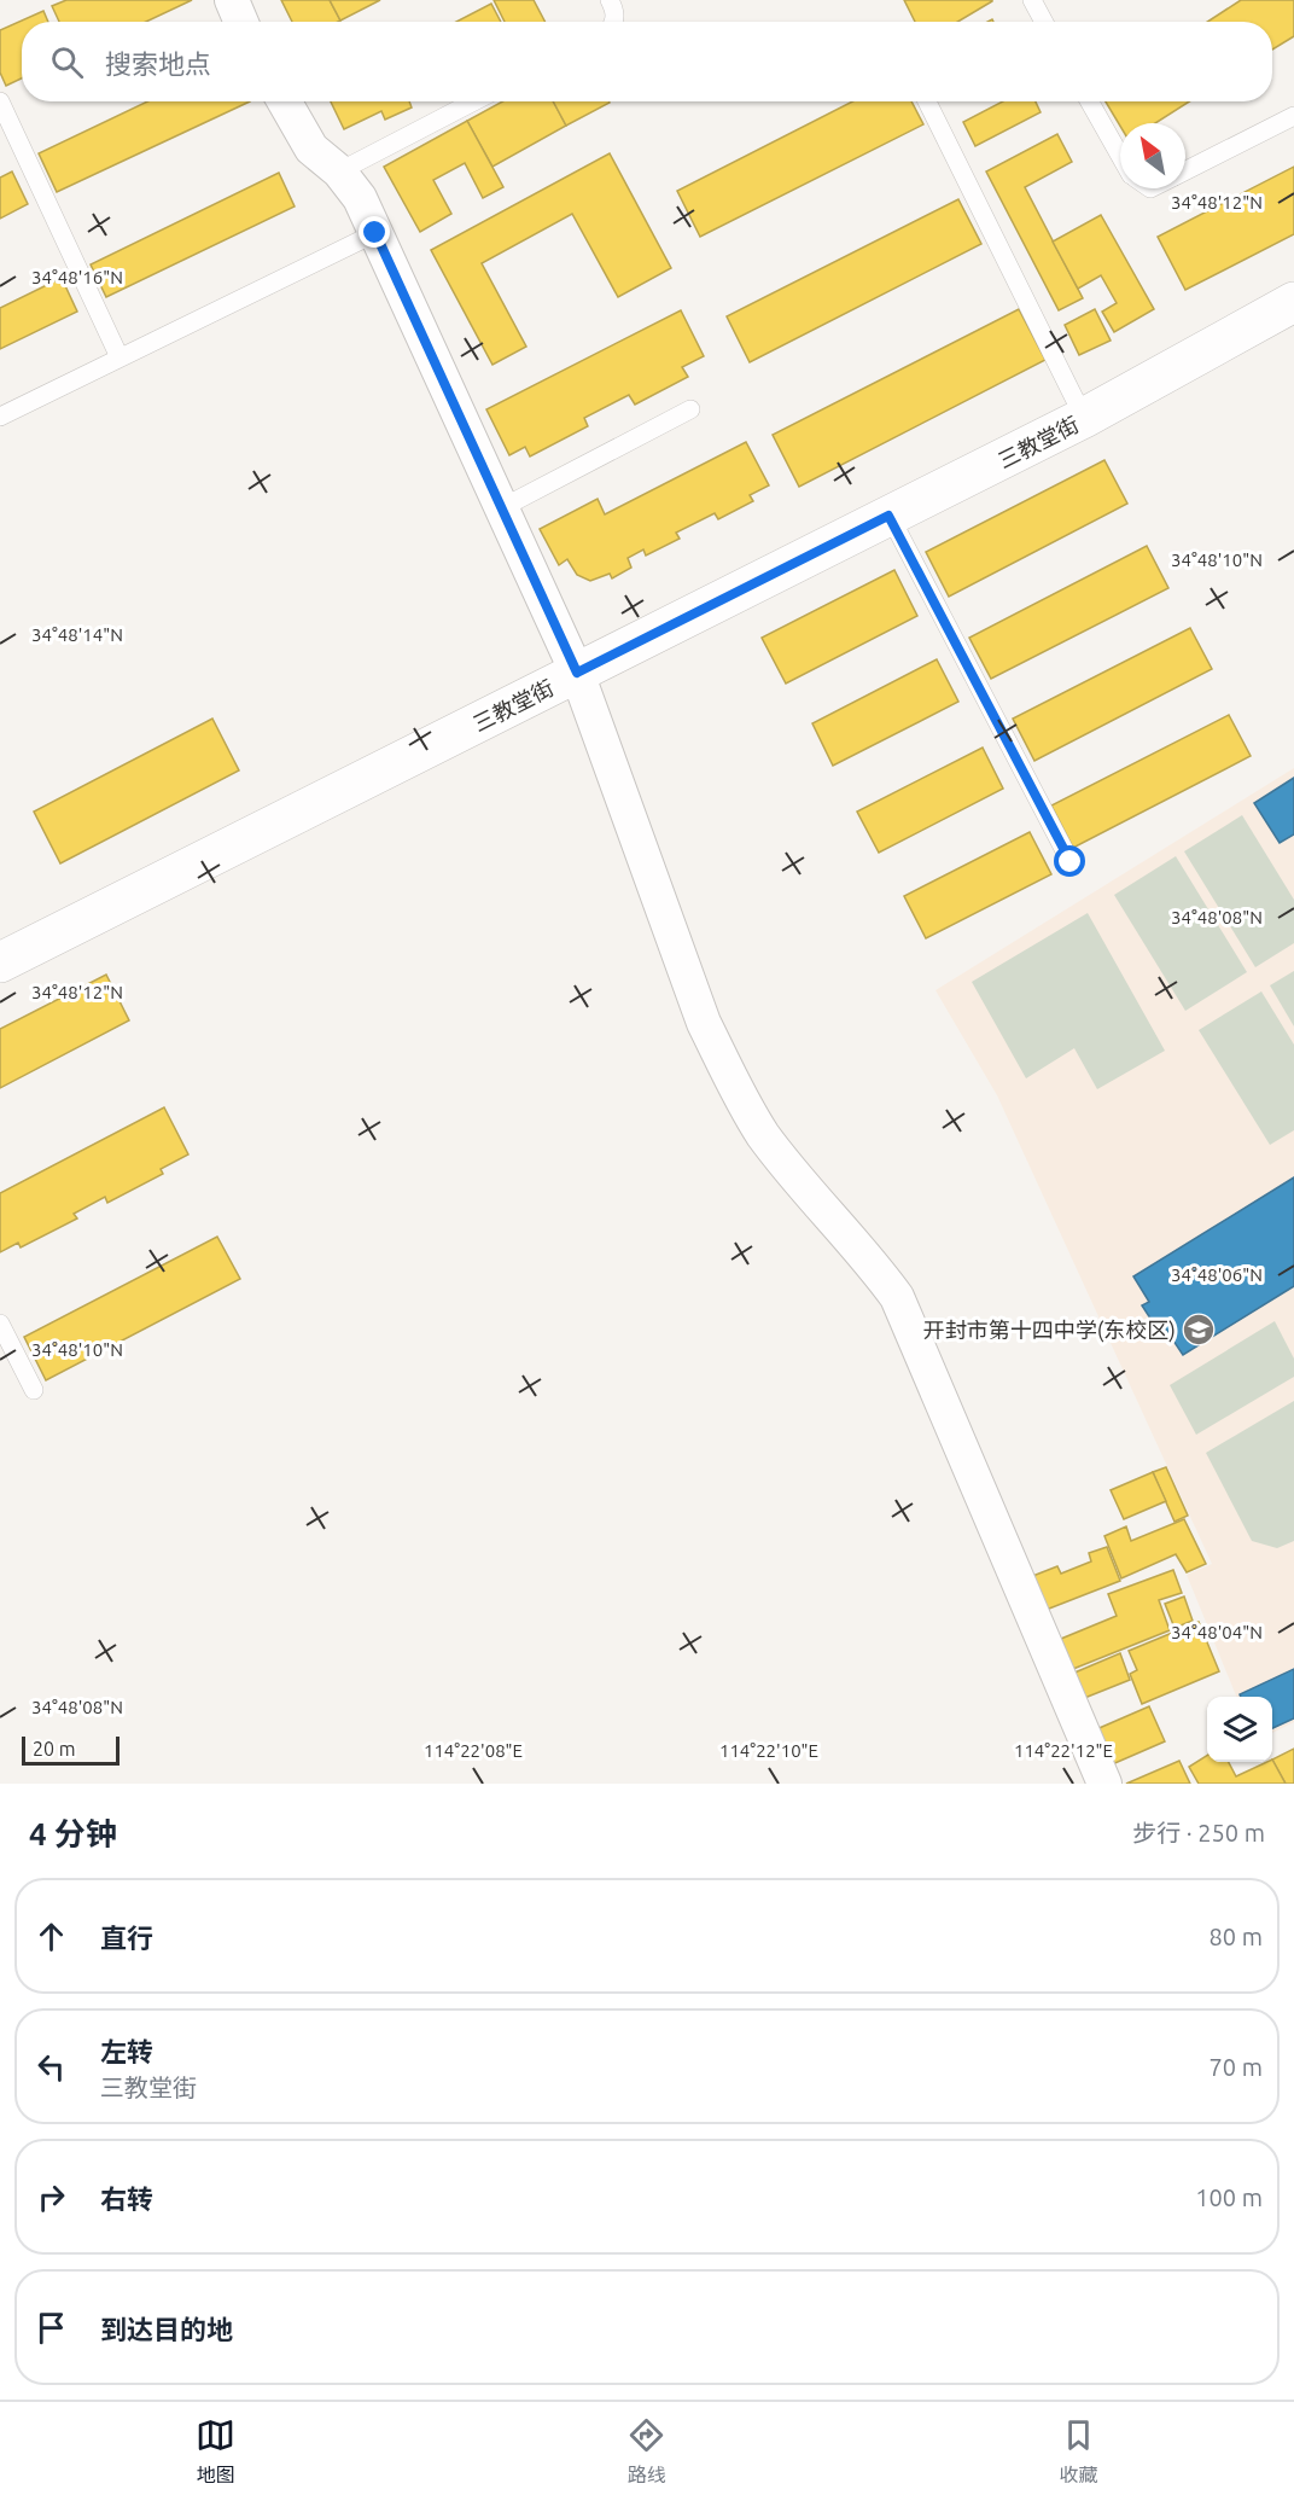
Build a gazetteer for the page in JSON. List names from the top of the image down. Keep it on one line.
{"streets":{"street":["三教堂街"]},"places":{"school or university":["开封市第十四中学(东校区)"]},"scale_bar":"20 m","north":"top left","page":{"search":"搜索地点","scale":"20 m","heading":["4 分钟","步行 · 250 m"],"list":[["直行","80 m"],["左转","三教堂街","70 m"],["右转","100 m"],"到达目的地"],"nav":["地图","路线","收藏"]},"coordinates":["34°48'12\"N","34°48'16\"N","34°48'10\"N","34°48'14\"N","34°48'08\"N","34°48'06\"N","34°48'04\"N","114°22'08\"E","114°22'10\"E","114°22'12\"E"]}
